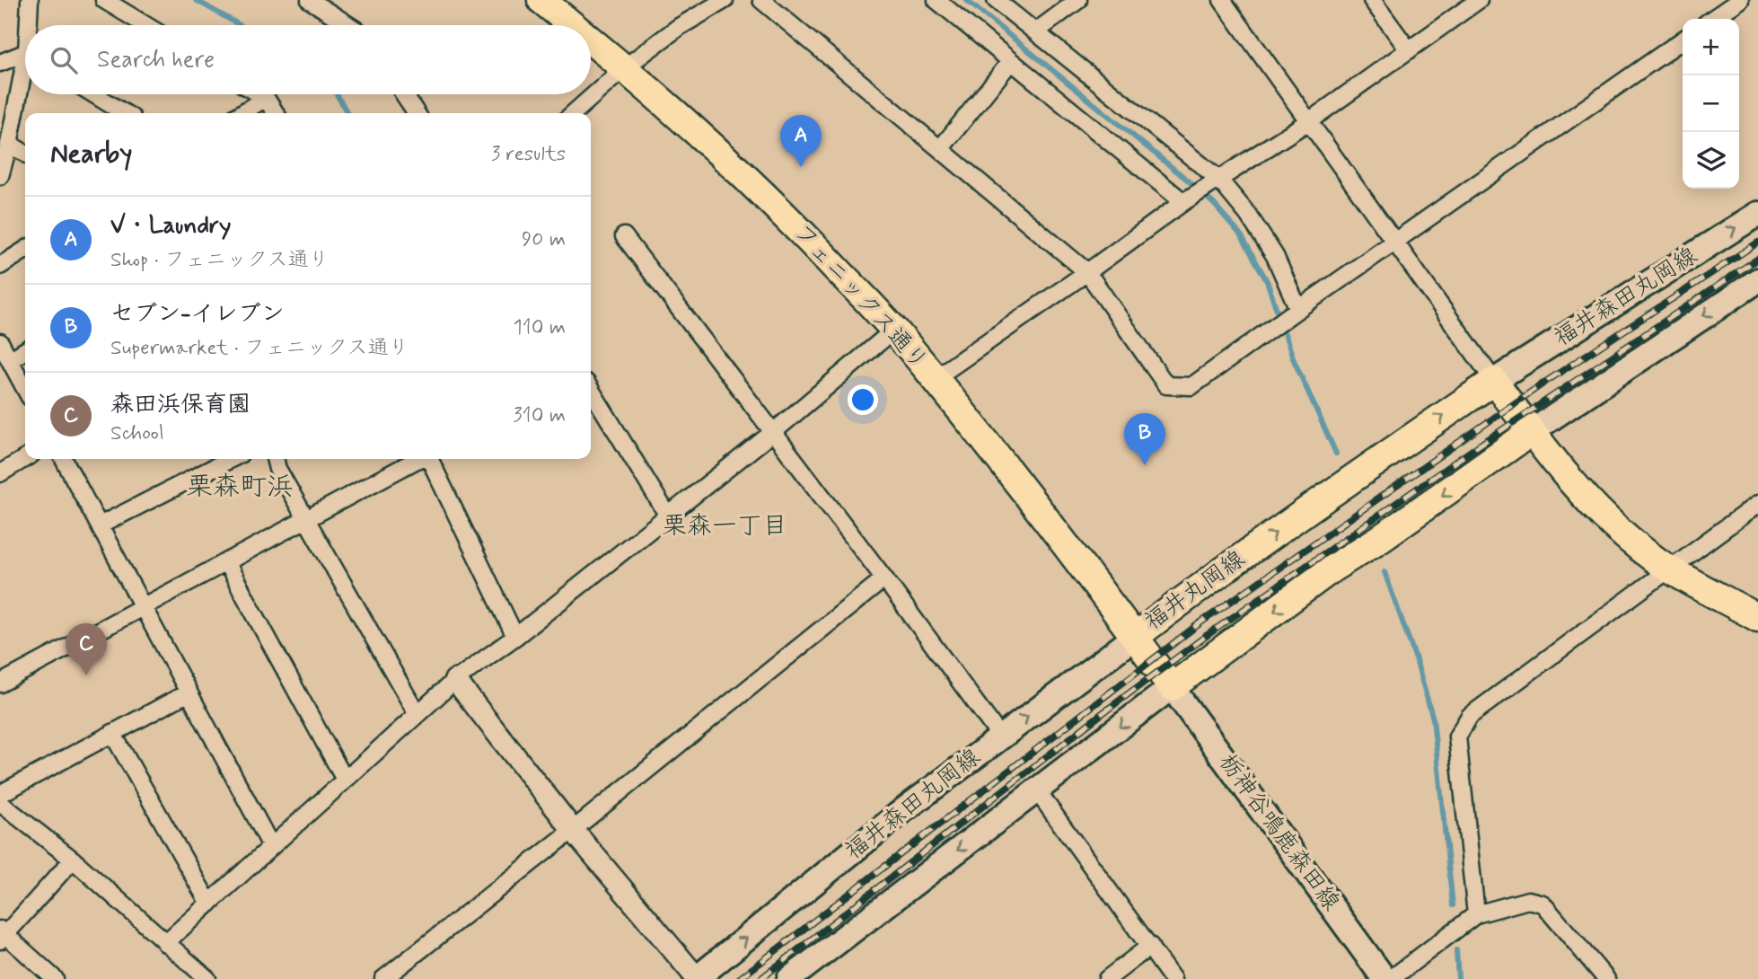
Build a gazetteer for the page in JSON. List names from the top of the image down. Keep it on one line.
{"streets":{"main road":["フェニックス通り","福井森田丸岡線","福井丸岡線","栃神谷鳴鹿森田線"]},"crossings":[["フェニックス通り","福井森田丸岡線"],["フェニックス通り","福井丸岡線"],["福井森田丸岡線","福井丸岡線"],["福井丸岡線","栃神谷鳴鹿森田線"]],"districts":["栗森町浜","栗森一丁目"],"page":{"map_buttons":["+","−"],"search":"Search here","heading":["Nearby","3 results"],"pins":["A","B","C"],"list":[{"mark":"A","name":"V・Laundry","note":"Shop · フェニックス通り","value":"90 m"},{"mark":"B","name":"セブン-イレブン","note":"Supermarket · フェニックス通り","value":"110 m"},{"mark":"C","name":"森田浜保育園","note":"School","value":"310 m"}]}}
